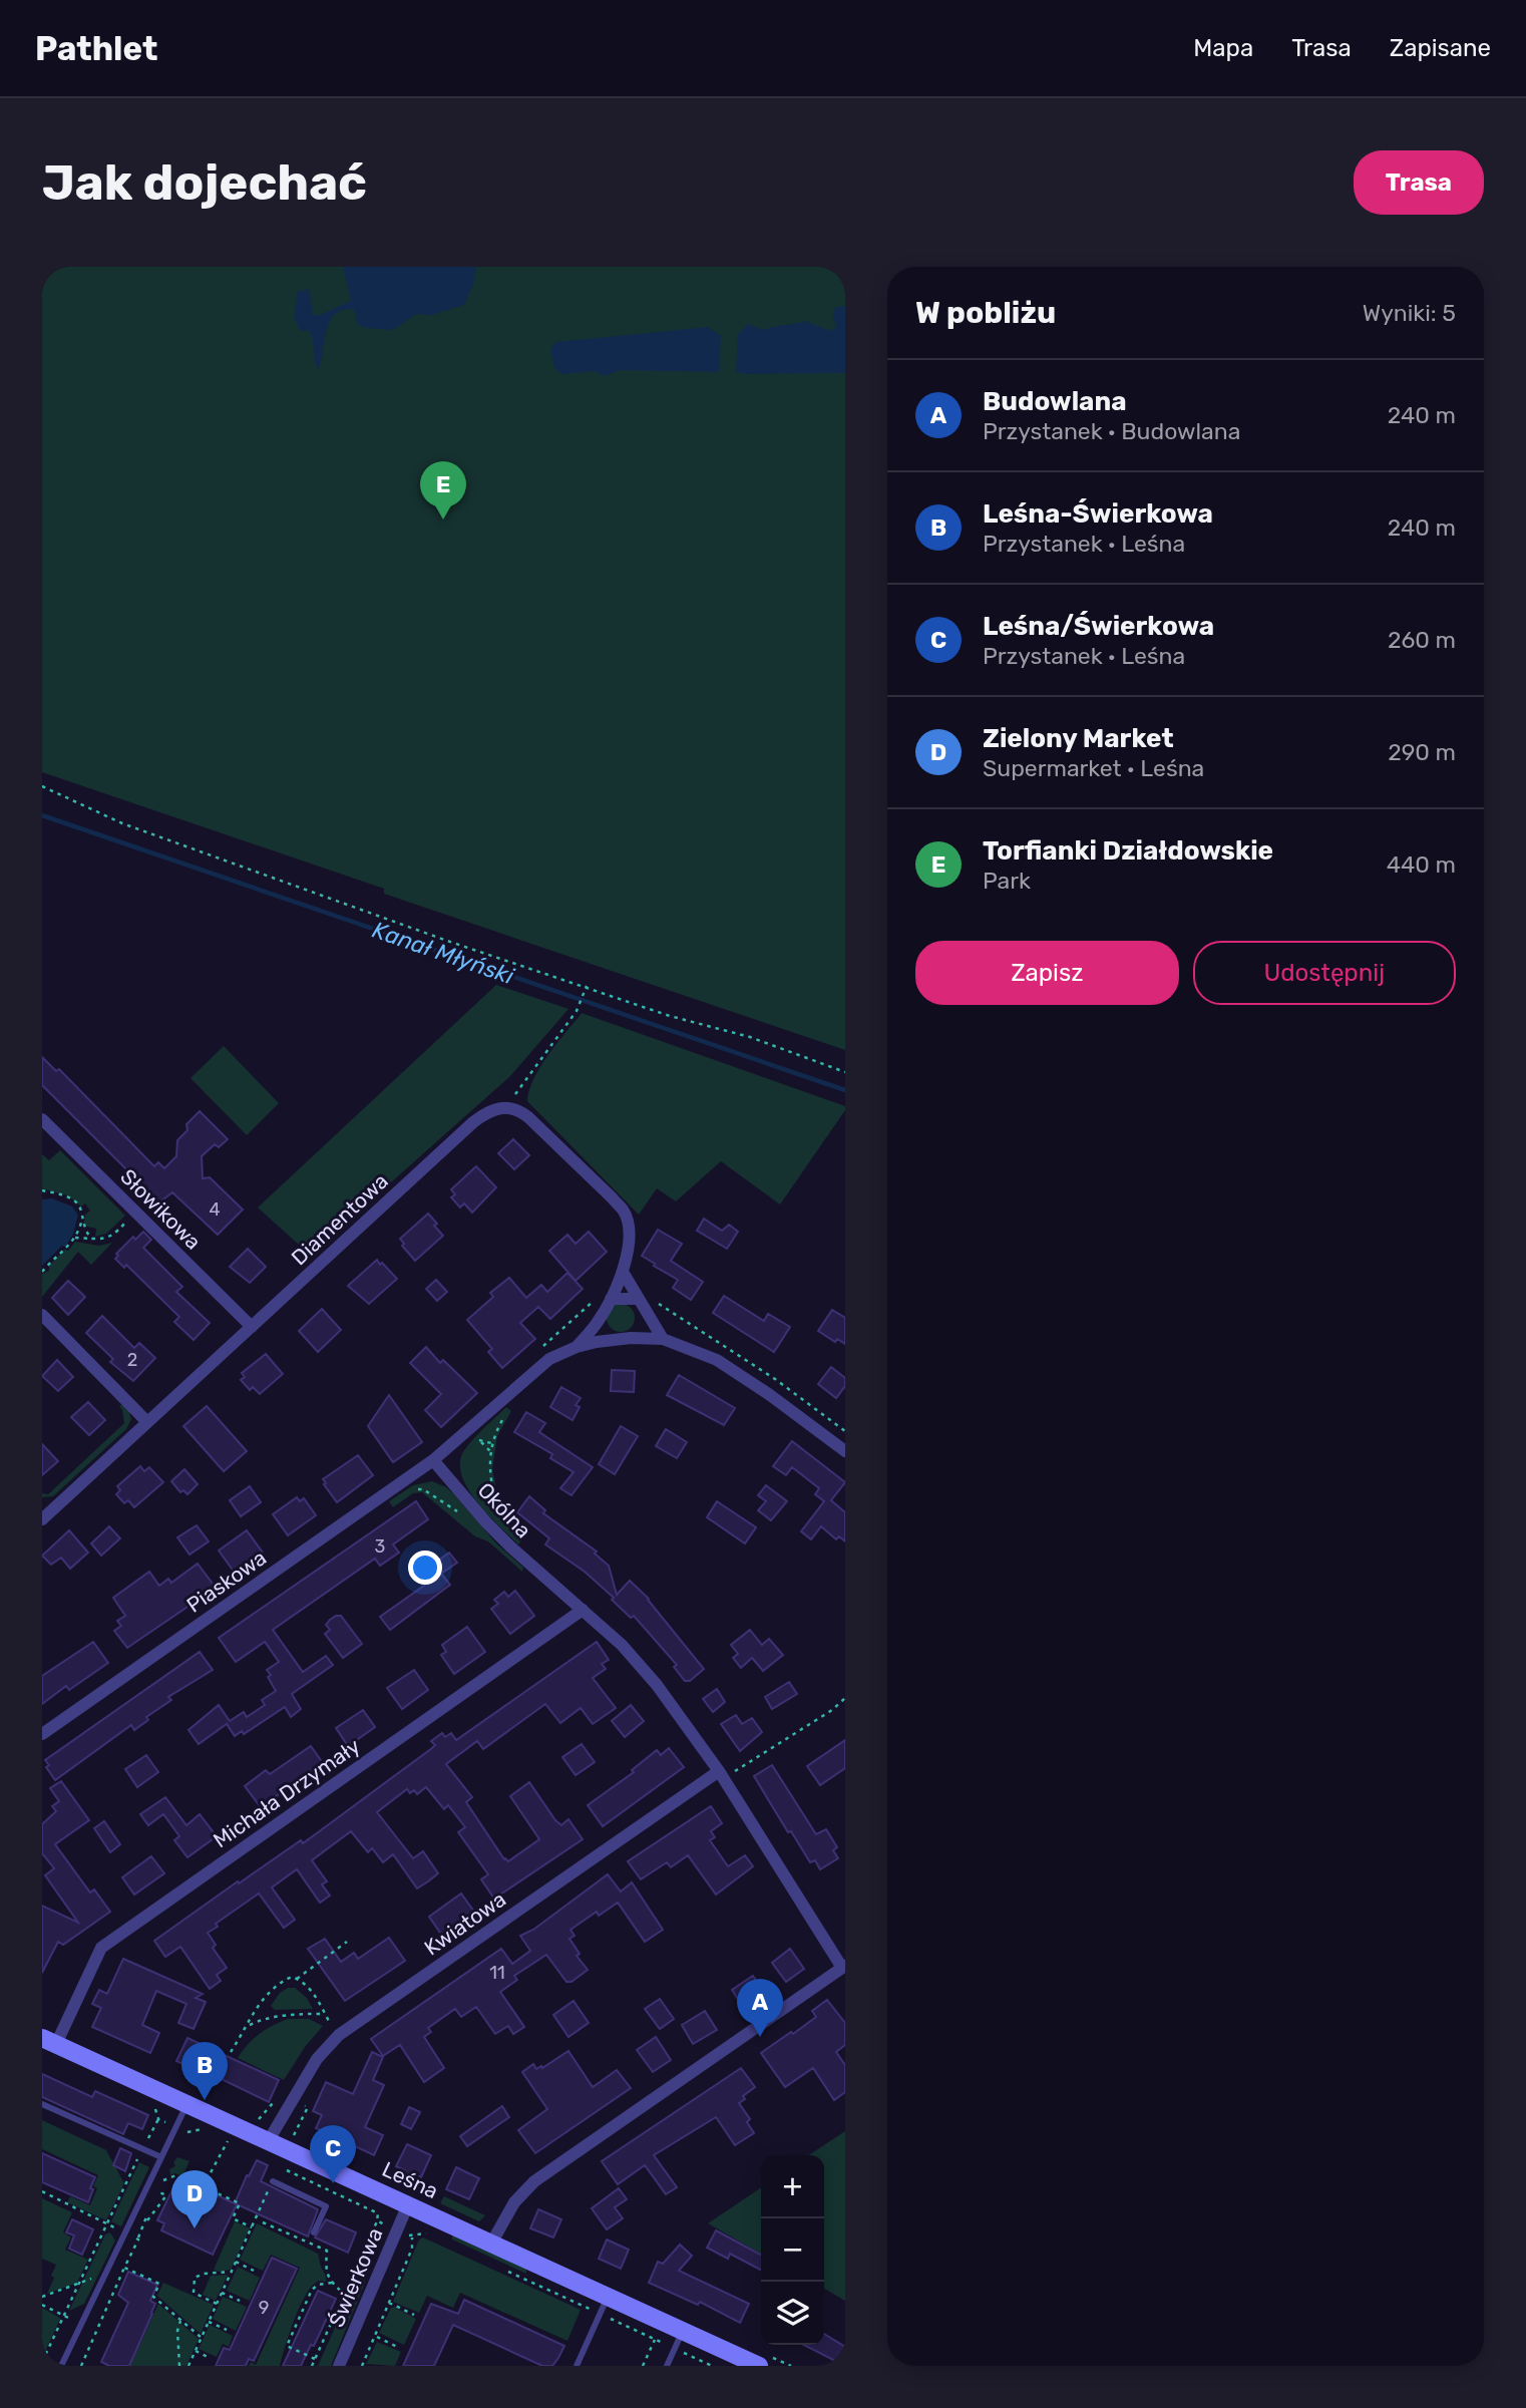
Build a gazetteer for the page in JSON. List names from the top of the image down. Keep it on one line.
{"streets":{"street":["Słowikowa","Diamentowa","Okólna","Piaskowa","Michała Drzymały","Kwiatowa","Leśna","Świerkowa"]},"crossings":[["Słowikowa","Diamentowa"],["Okólna","Piaskowa"],["Okólna","Michała Drzymały"],["Okólna","Kwiatowa"],["Michała Drzymały","Leśna"],["Kwiatowa","Leśna"],["Leśna","Świerkowa"]],"water":["Kanał Młyński"],"house_numbers":["4","2","3","11","9"],"page":{"header":"Pathlet","nav":["Mapa","Trasa","Zapisane"],"buttons":["Trasa",["Zapisz","Udostępnij"]],"title":"Jak dojechać","heading":["W pobliżu","Wyniki: 5"],"list":[{"mark":"A","name":"Budowlana","note":"Przystanek · Budowlana","value":"240 m"},{"mark":"B","name":"Leśna-Świerkowa","note":"Przystanek · Leśna","value":"240 m"},{"mark":"C","name":"Leśna/Świerkowa","note":"Przystanek · Leśna","value":"260 m"},{"mark":"D","name":"Zielony Market","note":"Supermarket · Leśna","value":"290 m"},{"mark":"E","name":"Torfianki Działdowskie","note":"Park","value":"440 m"}],"pins":["E","A","B","C","D"],"map_buttons":["+","−"]}}
